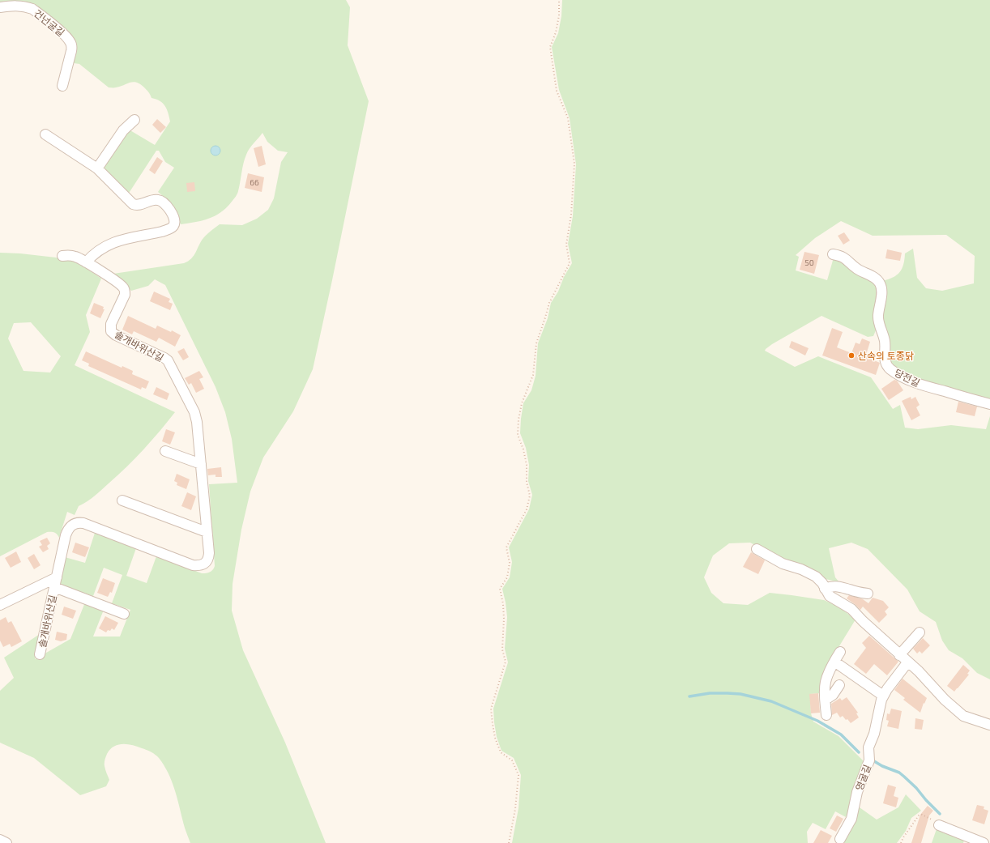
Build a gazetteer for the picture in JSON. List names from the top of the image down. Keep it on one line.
{"streets":{"lane":["건넌굴길","솔개바위산길","당전길","영굴길"]},"places":["산속의 토종닭"],"house_numbers":["66","50"]}
